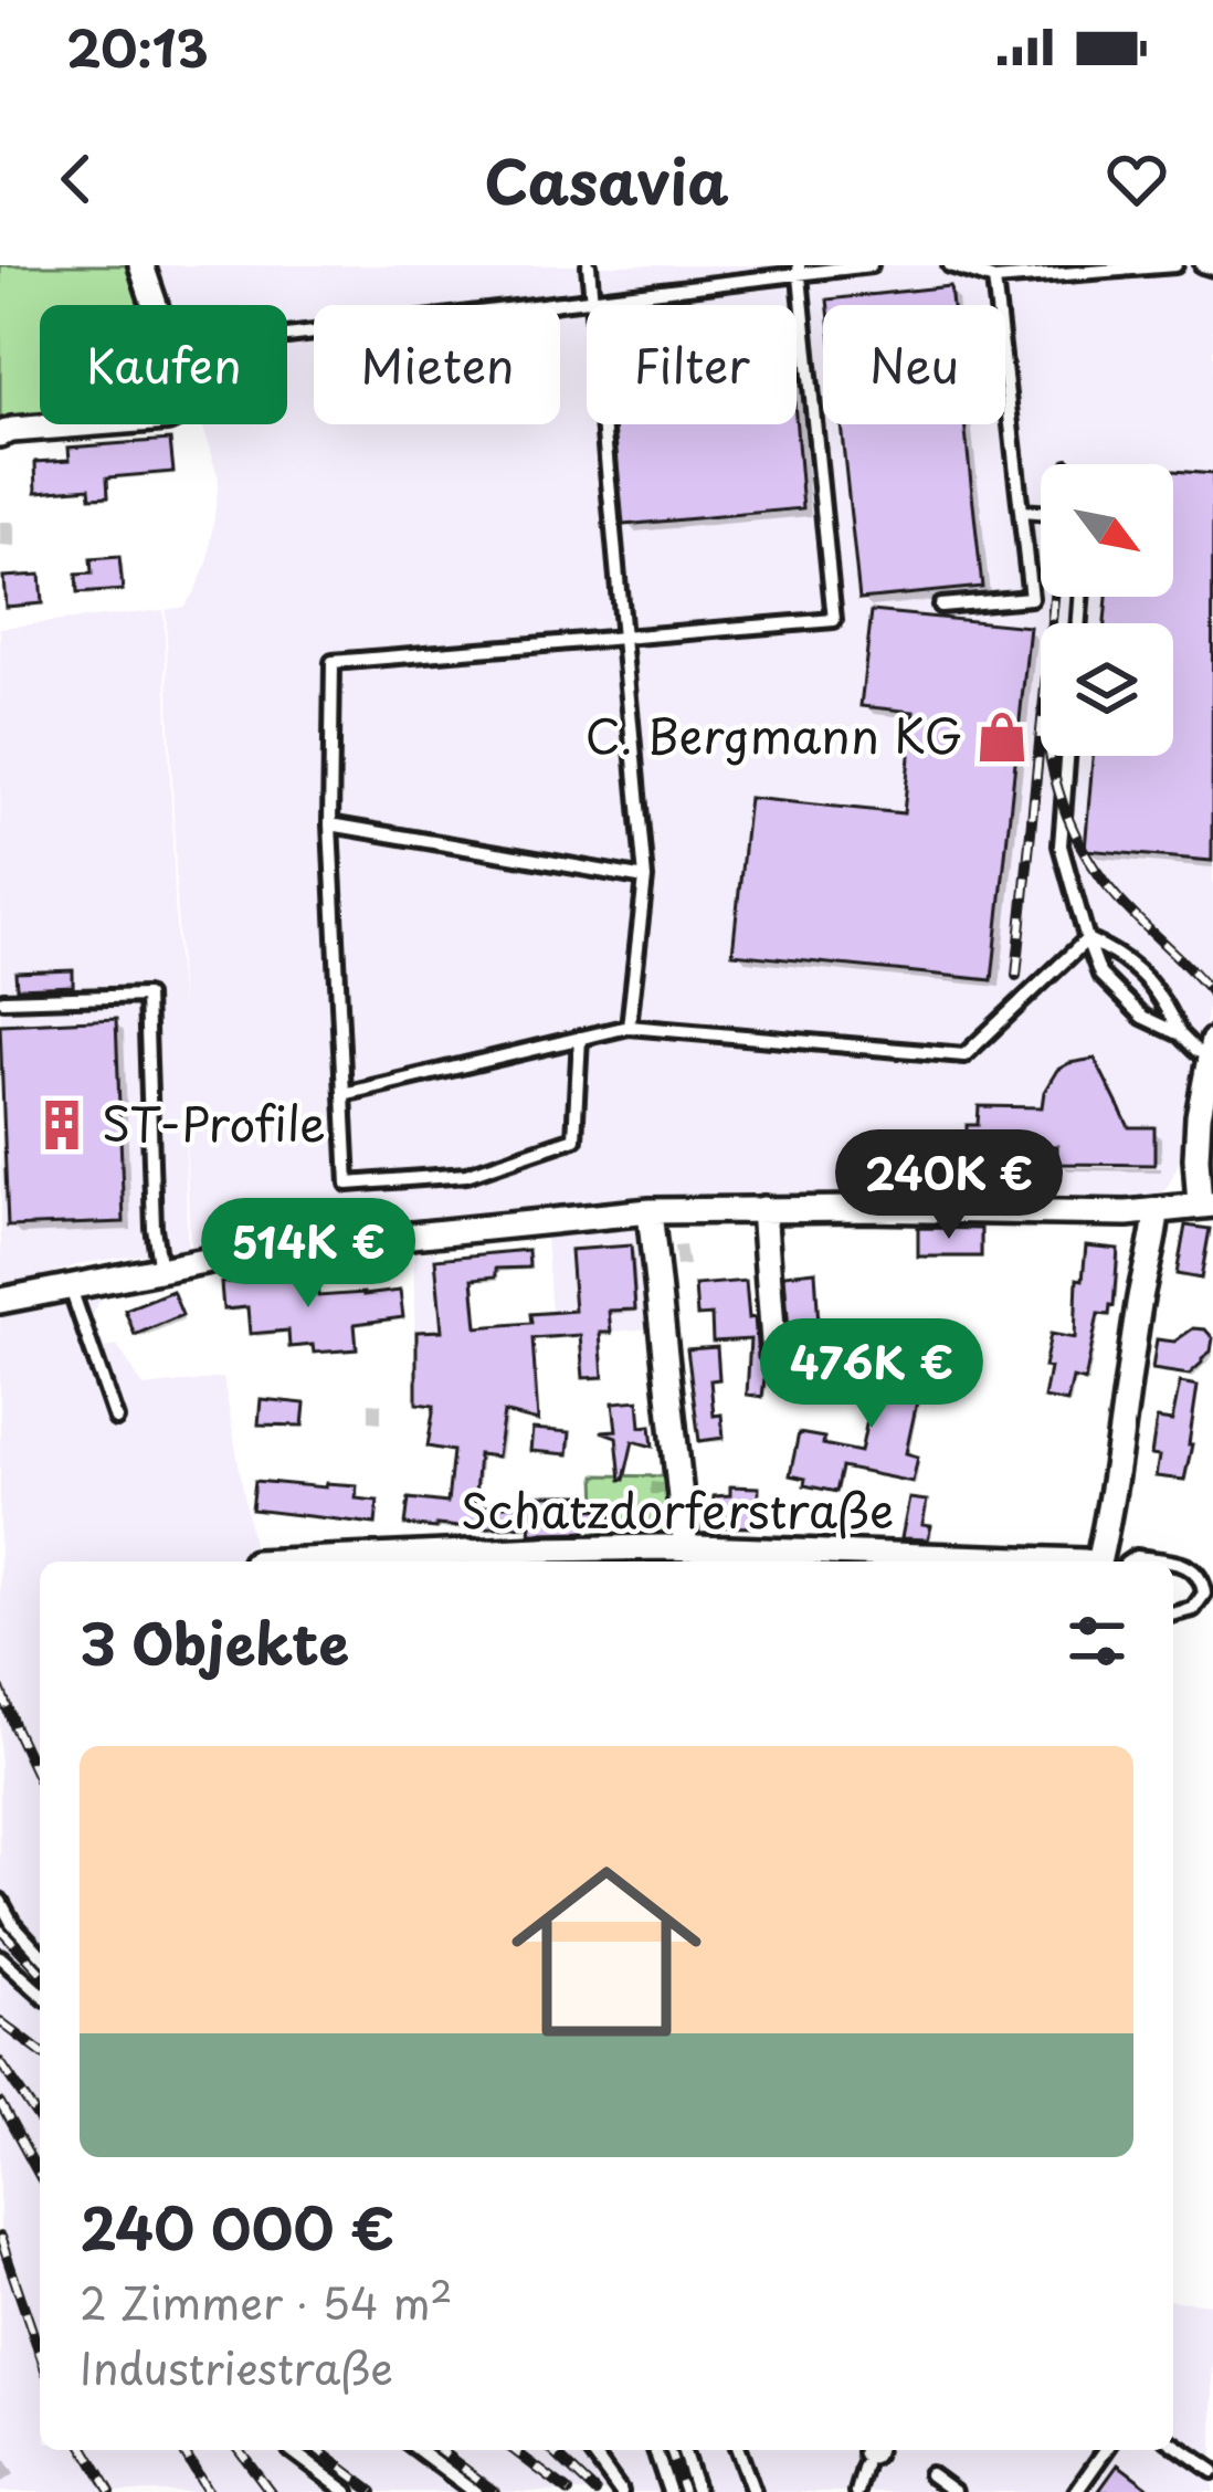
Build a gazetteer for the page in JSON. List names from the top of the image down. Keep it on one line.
{"streets":{"street":["Schatzdorferstraße"]},"places":{"shop":["C. Bergmann KG"],"building":["ST-Profile"]},"north":"bottom right","page":{"status":"20:13","header":"Casavia","chip":["Kaufen","Mieten","Filter","Neu"],"price":["240K €","514K €","476K €"],"heading":"3 Objekte","list":[{"name":"240 000 €","note":"2 Zimmer · 54 m² · Industriestraße"}]}}
